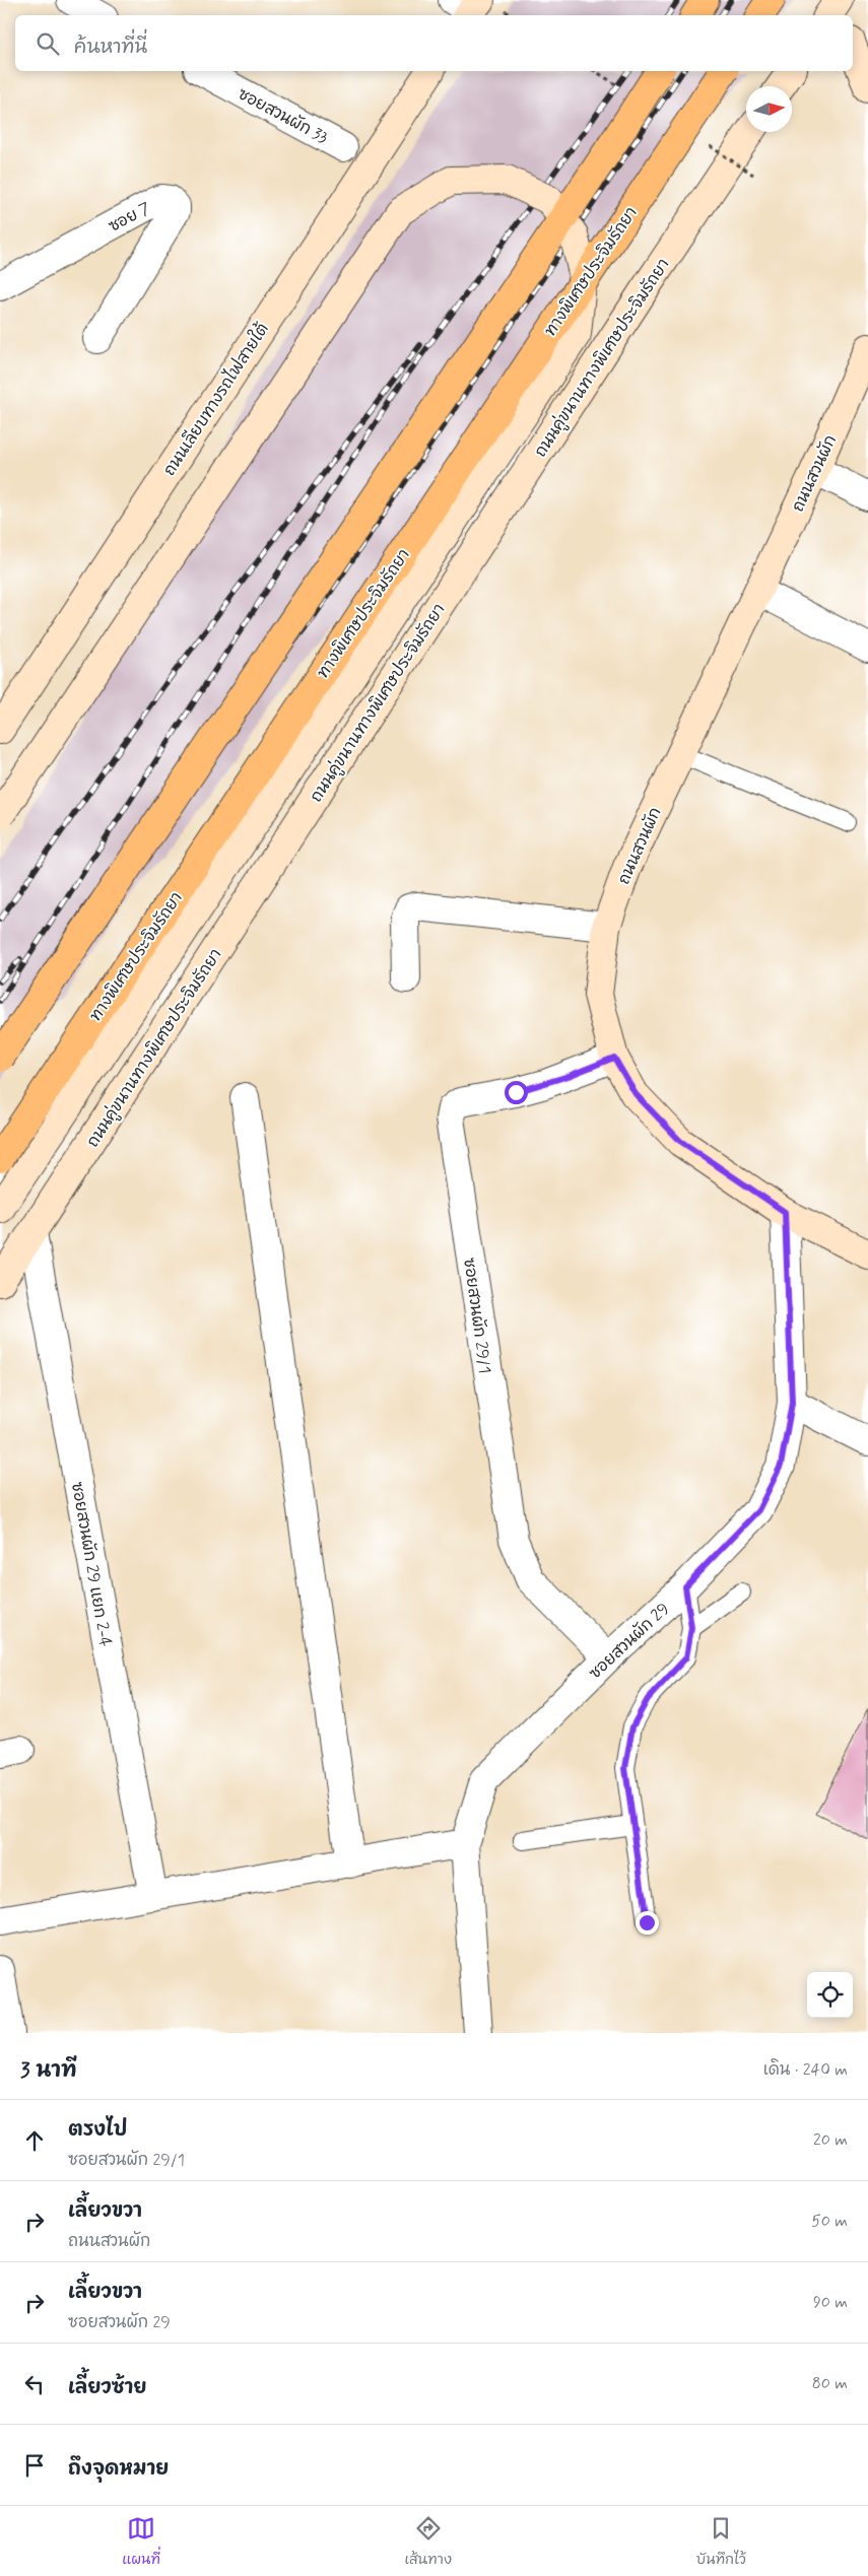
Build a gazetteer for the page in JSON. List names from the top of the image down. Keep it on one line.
{"streets":{"highway":["ทางพิเศษประจิมรัถยา"],"main road":["ถนนคู่ขนานทางพิเศษประจิมรัถยา","ถนนเลียบทางรถไฟสายใต้","ถนนสวนผัก"],"street":["ซอยสวนผัก 33","ซอย 7","ซอยสวนผัก 29/1","ซอยสวนผัก 29 แยก 2-4","ซอยสวนผัก 29"]},"crossings":[["ถนนคู่ขนานทางพิเศษประจิมรัถยา","ซอยสวนผัก 29 แยก 2-4"],["ถนนสวนผัก","ซอยสวนผัก 29/1"],["ถนนสวนผัก","ซอยสวนผัก 29"],["ซอยสวนผัก 29/1","ซอยสวนผัก 29"]],"north":"right","page":{"search":"ค้นหาที่นี่","heading":["3 นาที","เดิน · 240 m"],"list":[["ตรงไป","ซอยสวนผัก 29/1","20 m"],["เลี้ยวขวา","ถนนสวนผัก","50 m"],["เลี้ยวขวา","ซอยสวนผัก 29","90 m"],["เลี้ยวซ้าย","80 m"],"ถึงจุดหมาย"],"nav":["แผนที่","เส้นทาง","บันทึกไว้"]}}
